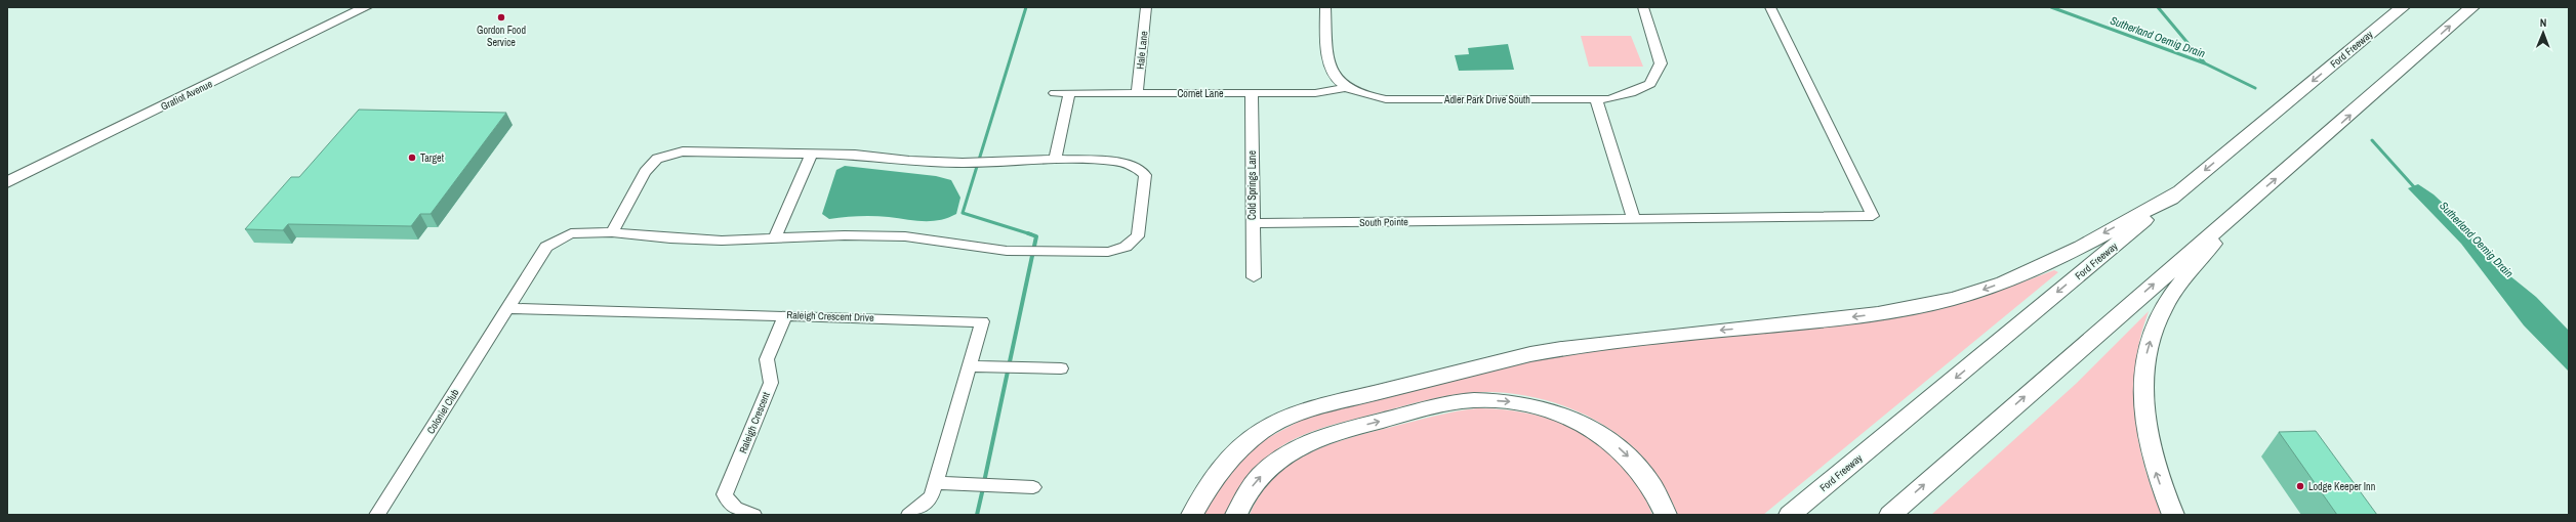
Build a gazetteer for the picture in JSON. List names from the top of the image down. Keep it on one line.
{"streets":{"highway":["Ford Freeway"],"main road":["Gratiot Avenue"],"street":["Hale Lane","Cornet Lane","Adler Park Drive South","Cold Springs Lane","South Pointe","Raleigh Crescent Drive","Coloniel Club","Raleigh Crescent"]},"crossings":[["Hale Lane","Cornet Lane"],["Cornet Lane","Adler Park Drive South"],["Cornet Lane","Cold Springs Lane"],["Cold Springs Lane","South Pointe"],["Raleigh Crescent Drive","Coloniel Club"],["Raleigh Crescent Drive","Raleigh Crescent"]],"water":["Sutherland Oemig Drain"],"places":["Gordon Food Service","Target","Lodge Keeper Inn"],"north":"top"}
